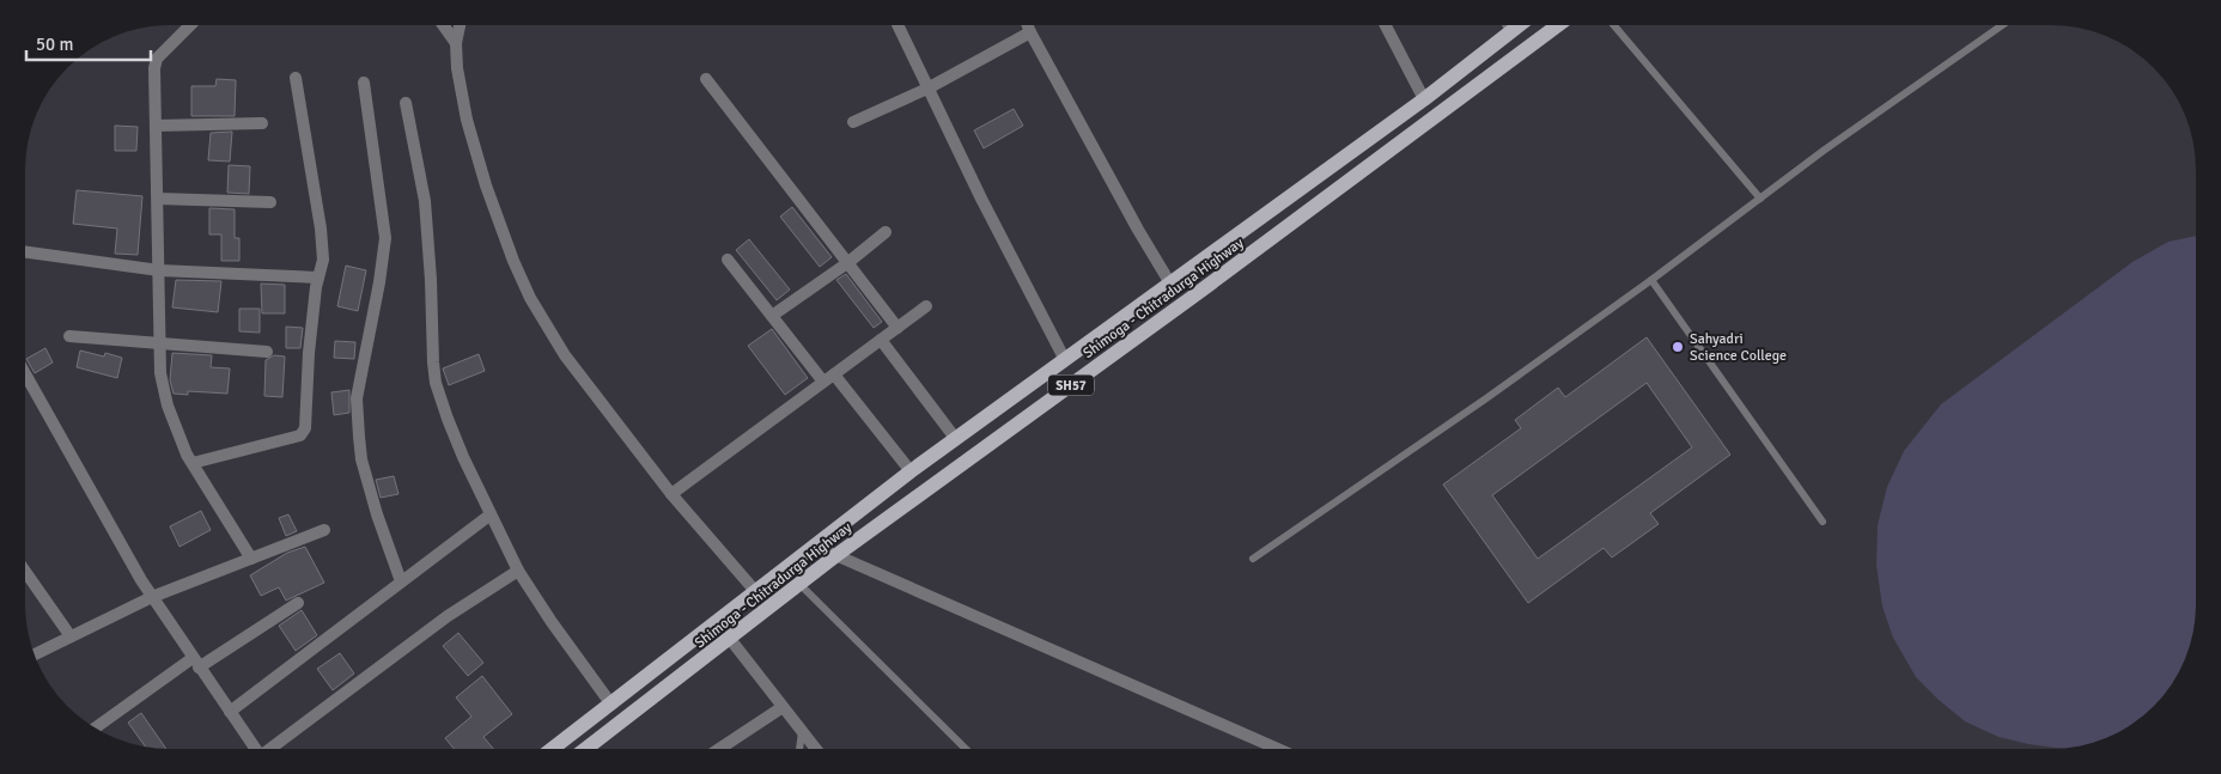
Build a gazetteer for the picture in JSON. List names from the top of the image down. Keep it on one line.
{"streets":{"main road":["Shimoga - Chitradurga Highway","SH57"]},"places":["Sahyadri Science College"],"scale_bar":"50 m"}
